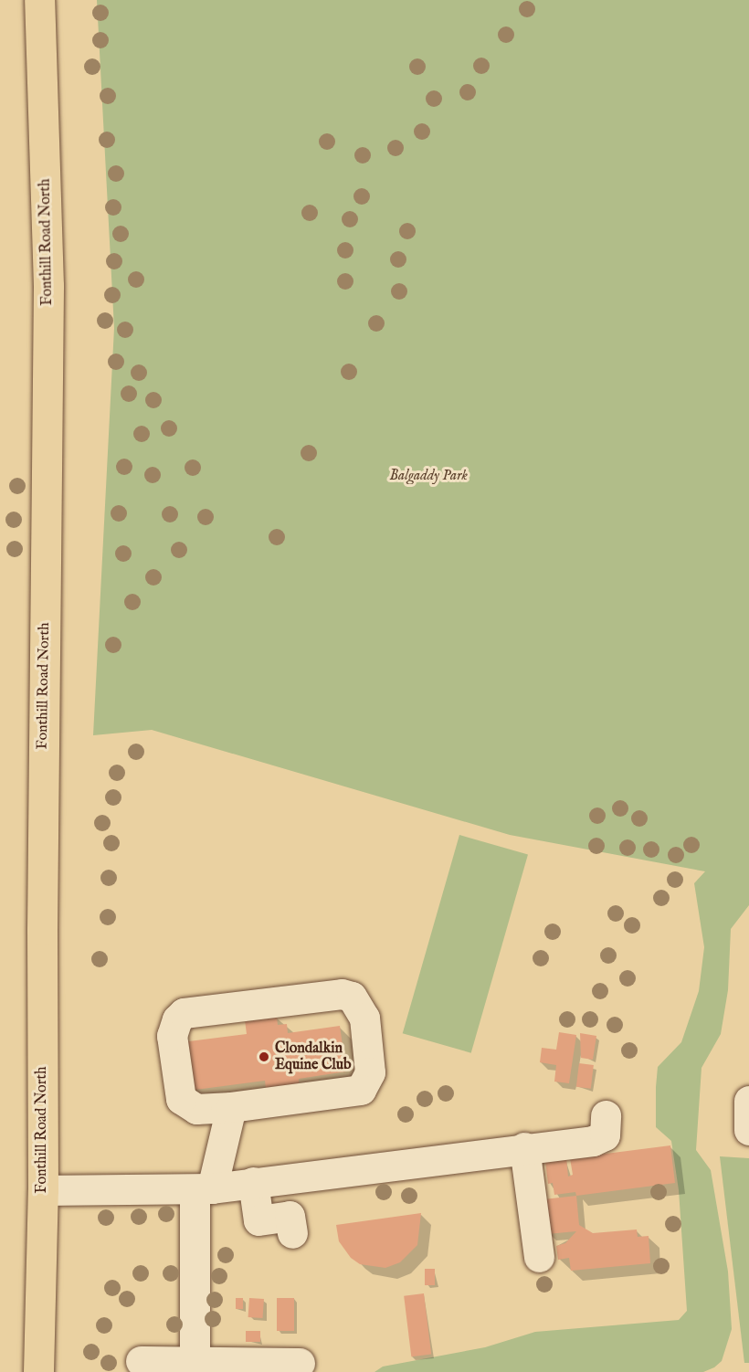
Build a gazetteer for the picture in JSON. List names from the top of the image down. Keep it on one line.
{"streets":{"main road":["Fonthill Road North"]},"parks":["Balgaddy Park"],"places":["Clondalkin Equine Club"]}
